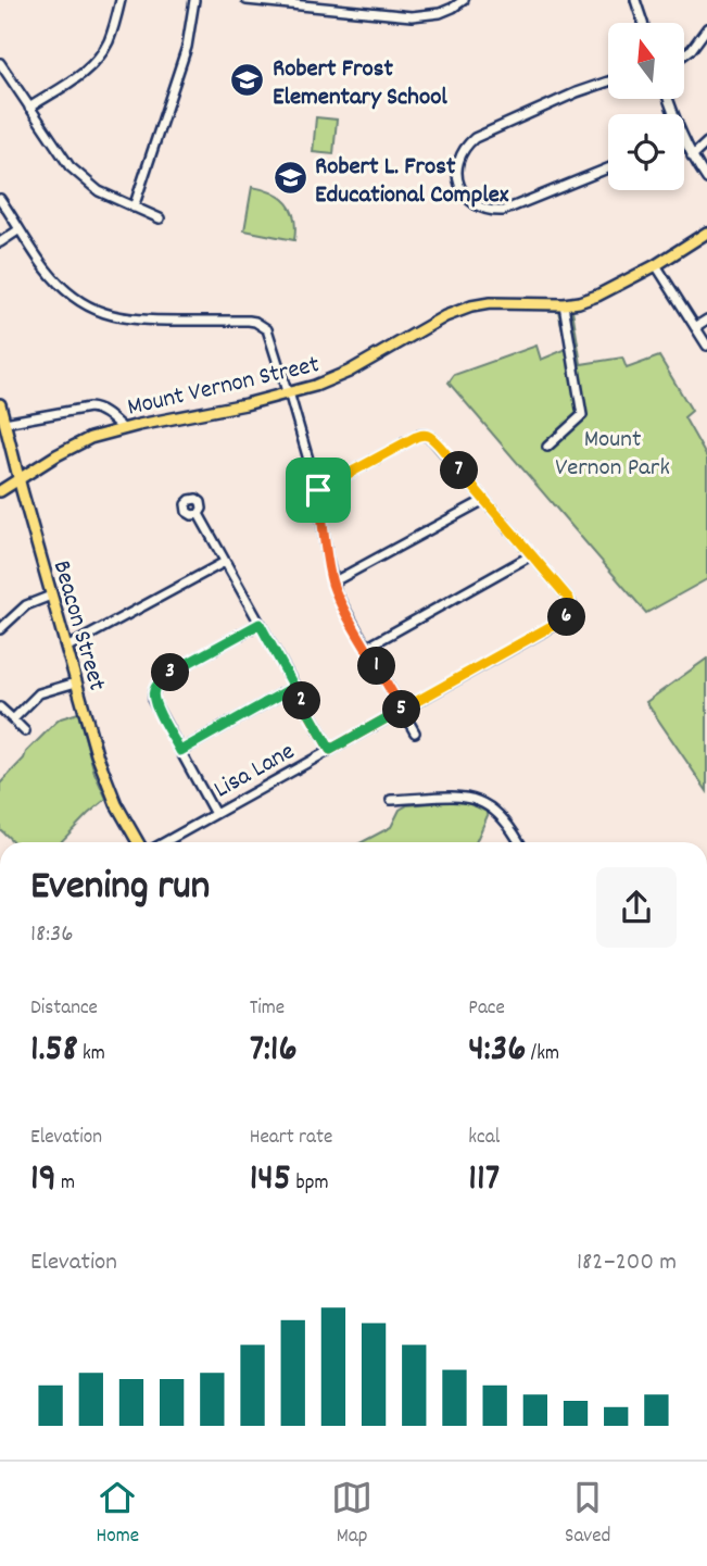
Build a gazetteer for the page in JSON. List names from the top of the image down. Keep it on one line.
{"streets":{"main road":["Mount Vernon Street","Beacon Street"],"street":["Lisa Lane"]},"crossings":[["Mount Vernon Street","Beacon Street"]],"parks":["Mount Vernon Park"],"places":{"school or university":["Robert Frost Elementary School","Robert L. Frost Educational Complex"]},"north":"top","page":{"pins":["7","6","1","3","2","5"],"heading":["Evening run","18:36"],"stats":[["Distance","1.58 km"],["Time","7:16"],["Pace","4:36 /km"],["Elevation","19 m"],["Heart rate","145 bpm"],["kcal","117"]],"chart":["Elevation","182–200 m"],"tabs":["Home","Map","Saved"]}}
